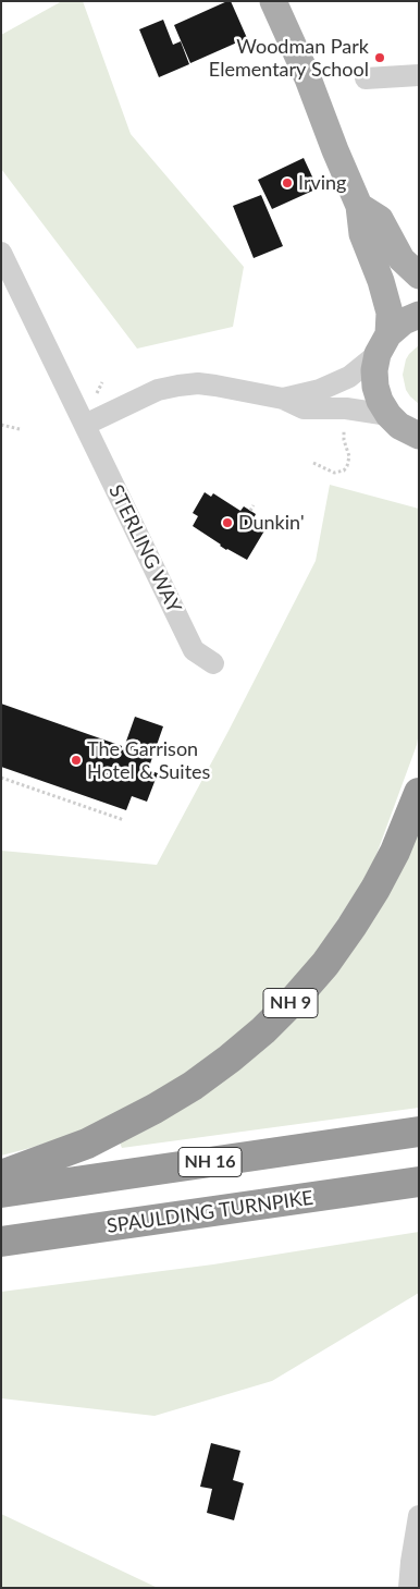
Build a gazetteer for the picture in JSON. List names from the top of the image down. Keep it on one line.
{"streets":{"highway":["NH 9","NH 16","SPAULDING TURNPIKE"],"street":["STERLING WAY"]},"places":["Woodman Park Elementary School","Irving","Dunkin'","The Garrison Hotel & Suites"]}
